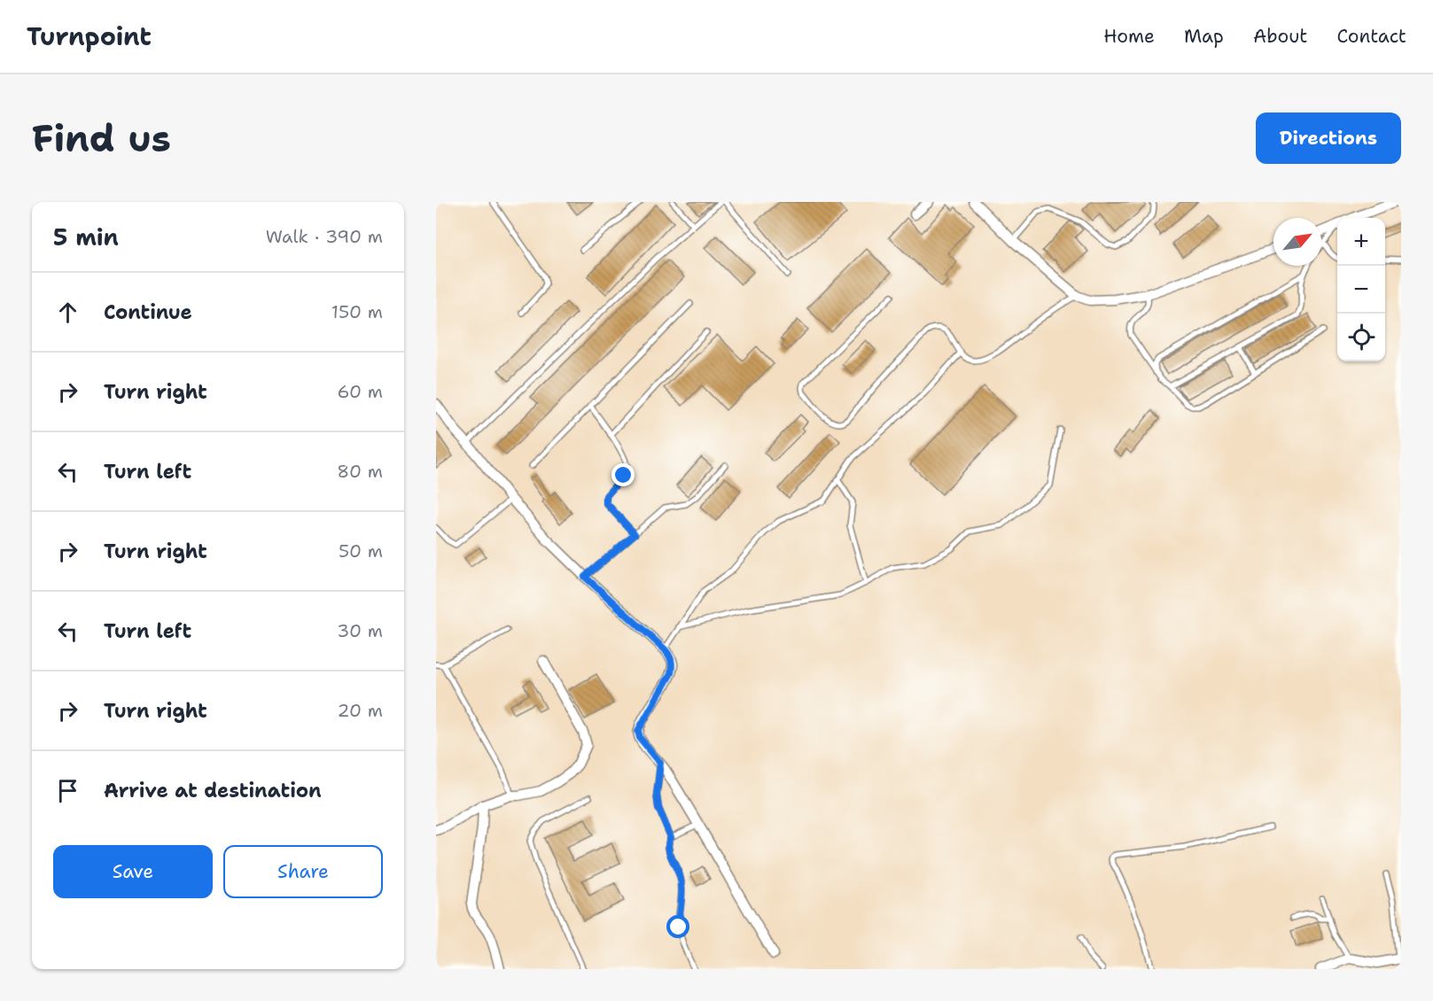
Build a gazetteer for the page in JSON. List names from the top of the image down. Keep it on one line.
{"north":"top right","page":{"header":"Turnpoint","nav":["Home","Map","About","Contact"],"buttons":["Directions",["Save","Share"]],"title":"Find us","heading":["5 min","Walk · 390 m"],"map_buttons":["+","−"],"list":[["Continue","150 m"],["Turn right","60 m"],["Turn left","80 m"],["Turn right","50 m"],["Turn left","30 m"],["Turn right","20 m"],"Arrive at destination"]}}
